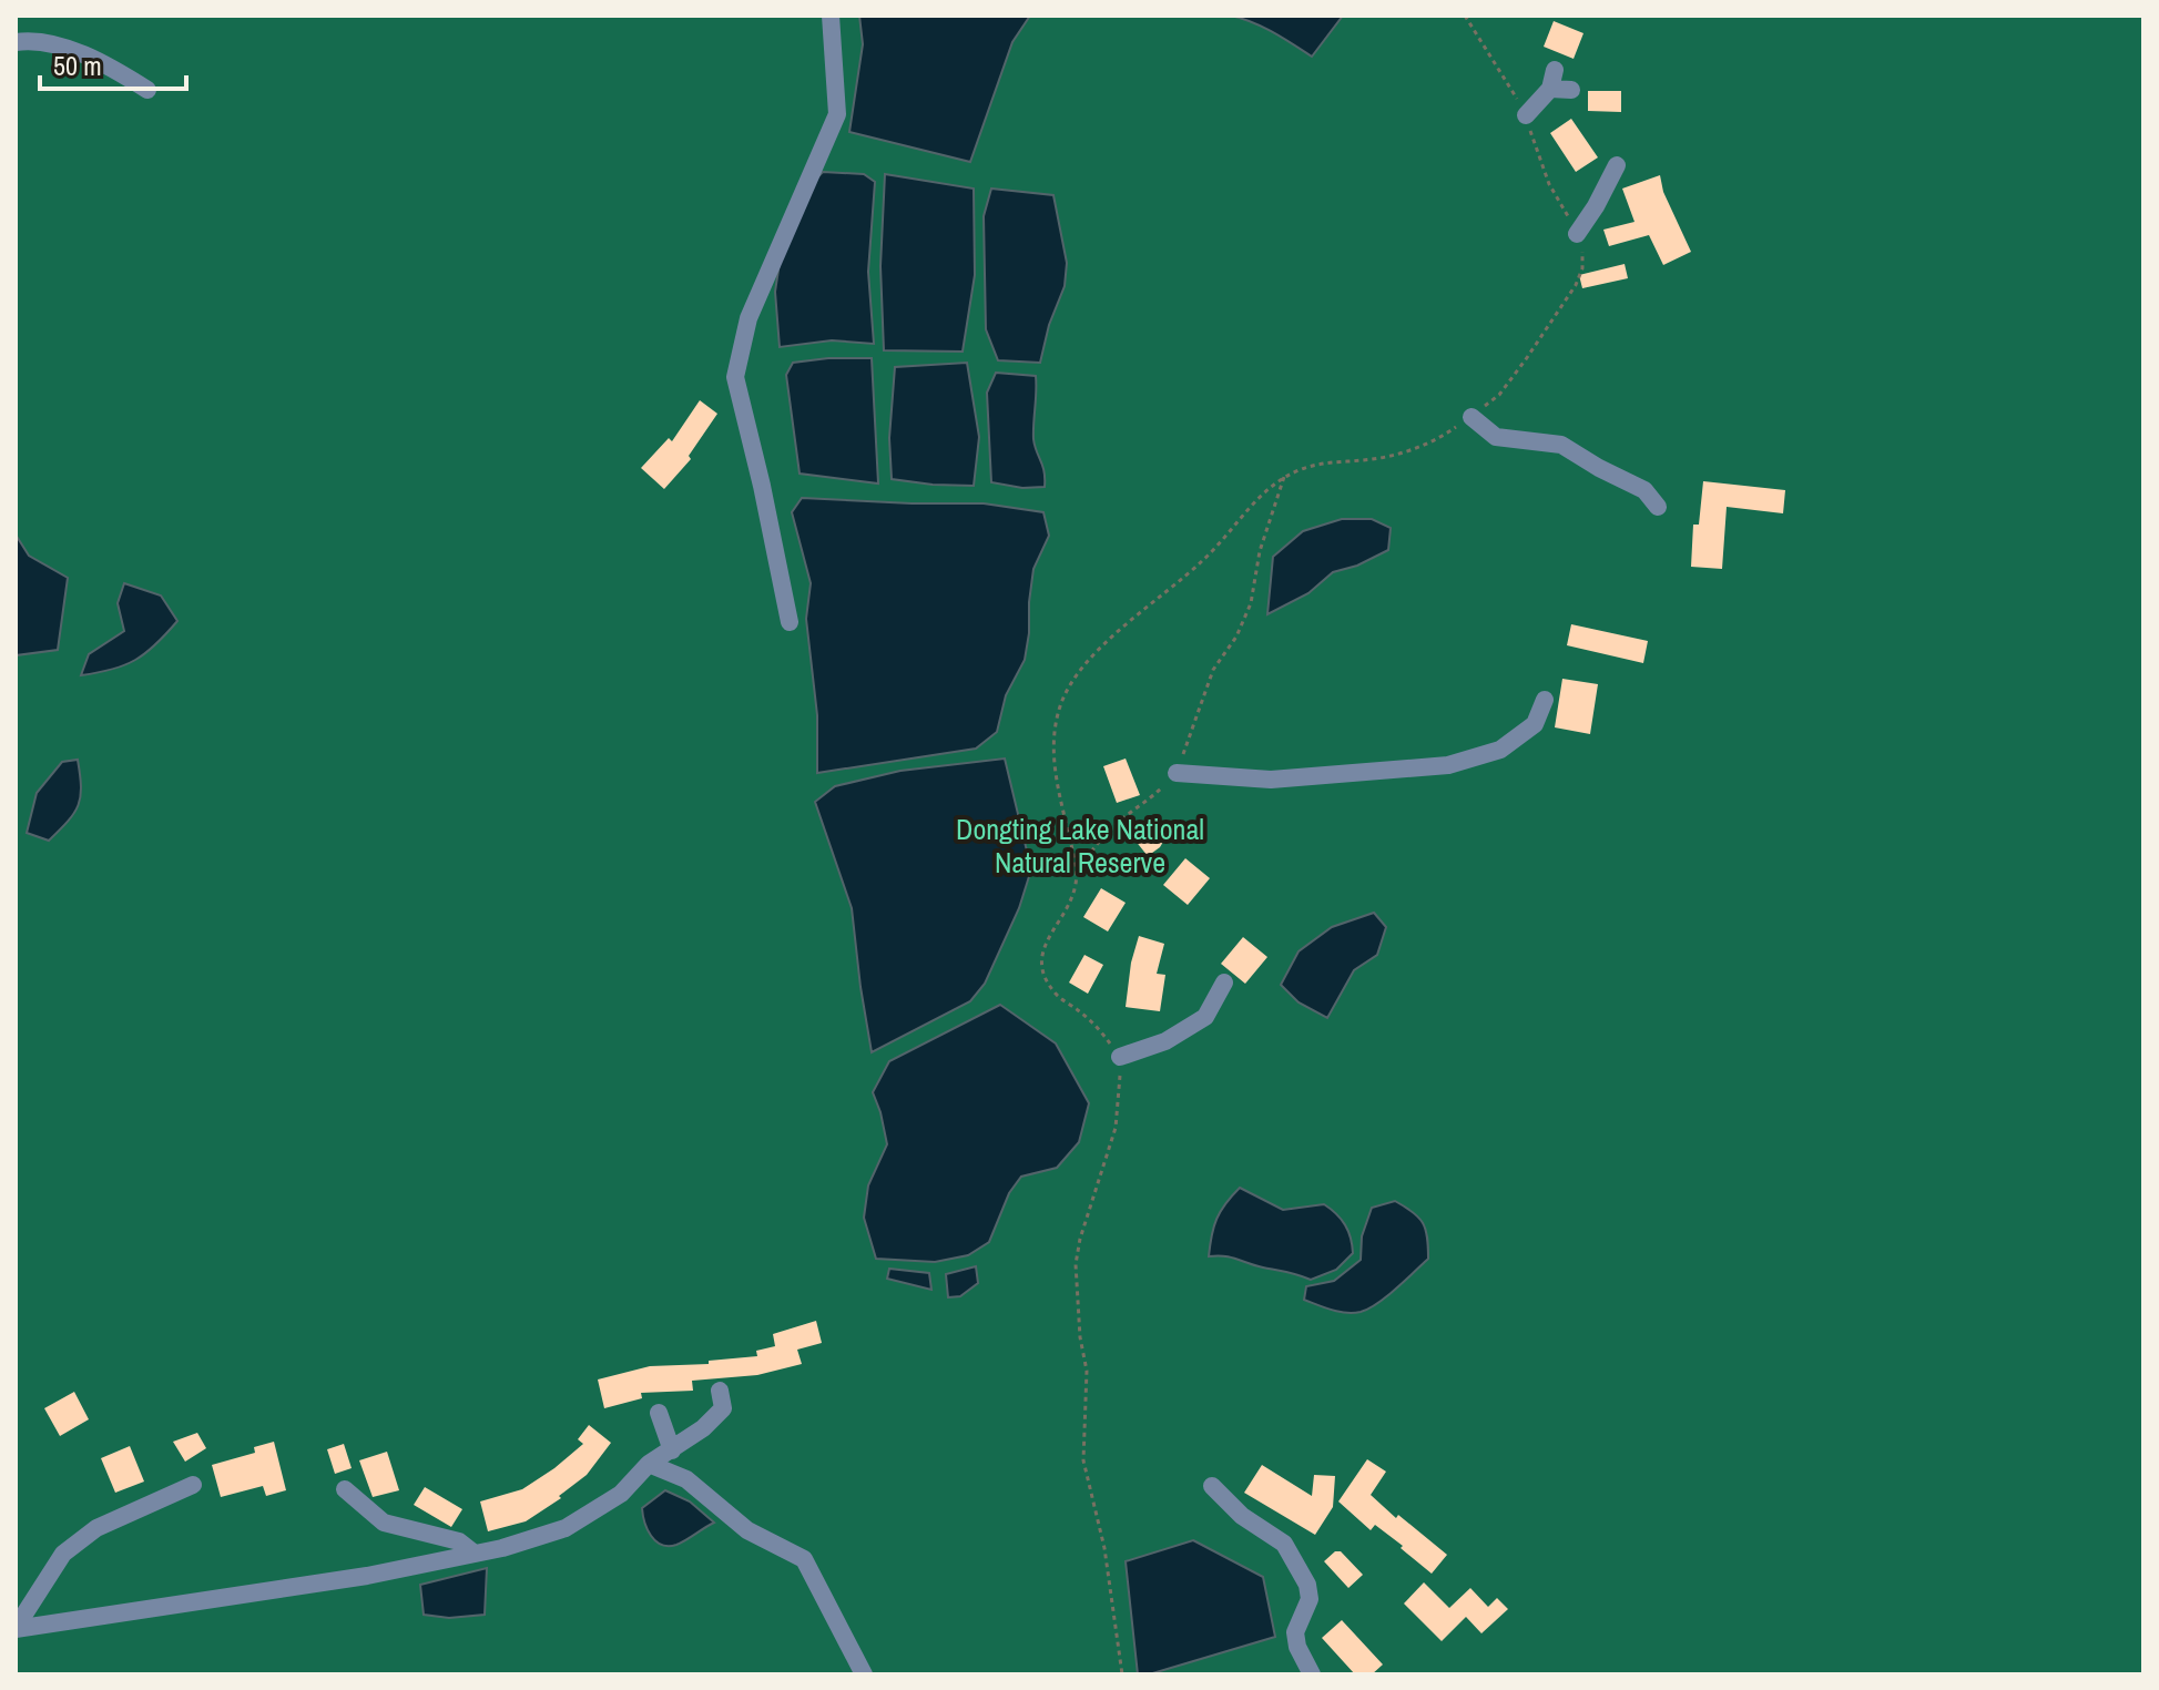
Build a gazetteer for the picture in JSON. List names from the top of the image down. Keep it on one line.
{"parks":["Dongting Lake National Natural Reserve"],"scale_bar":"50 m"}
